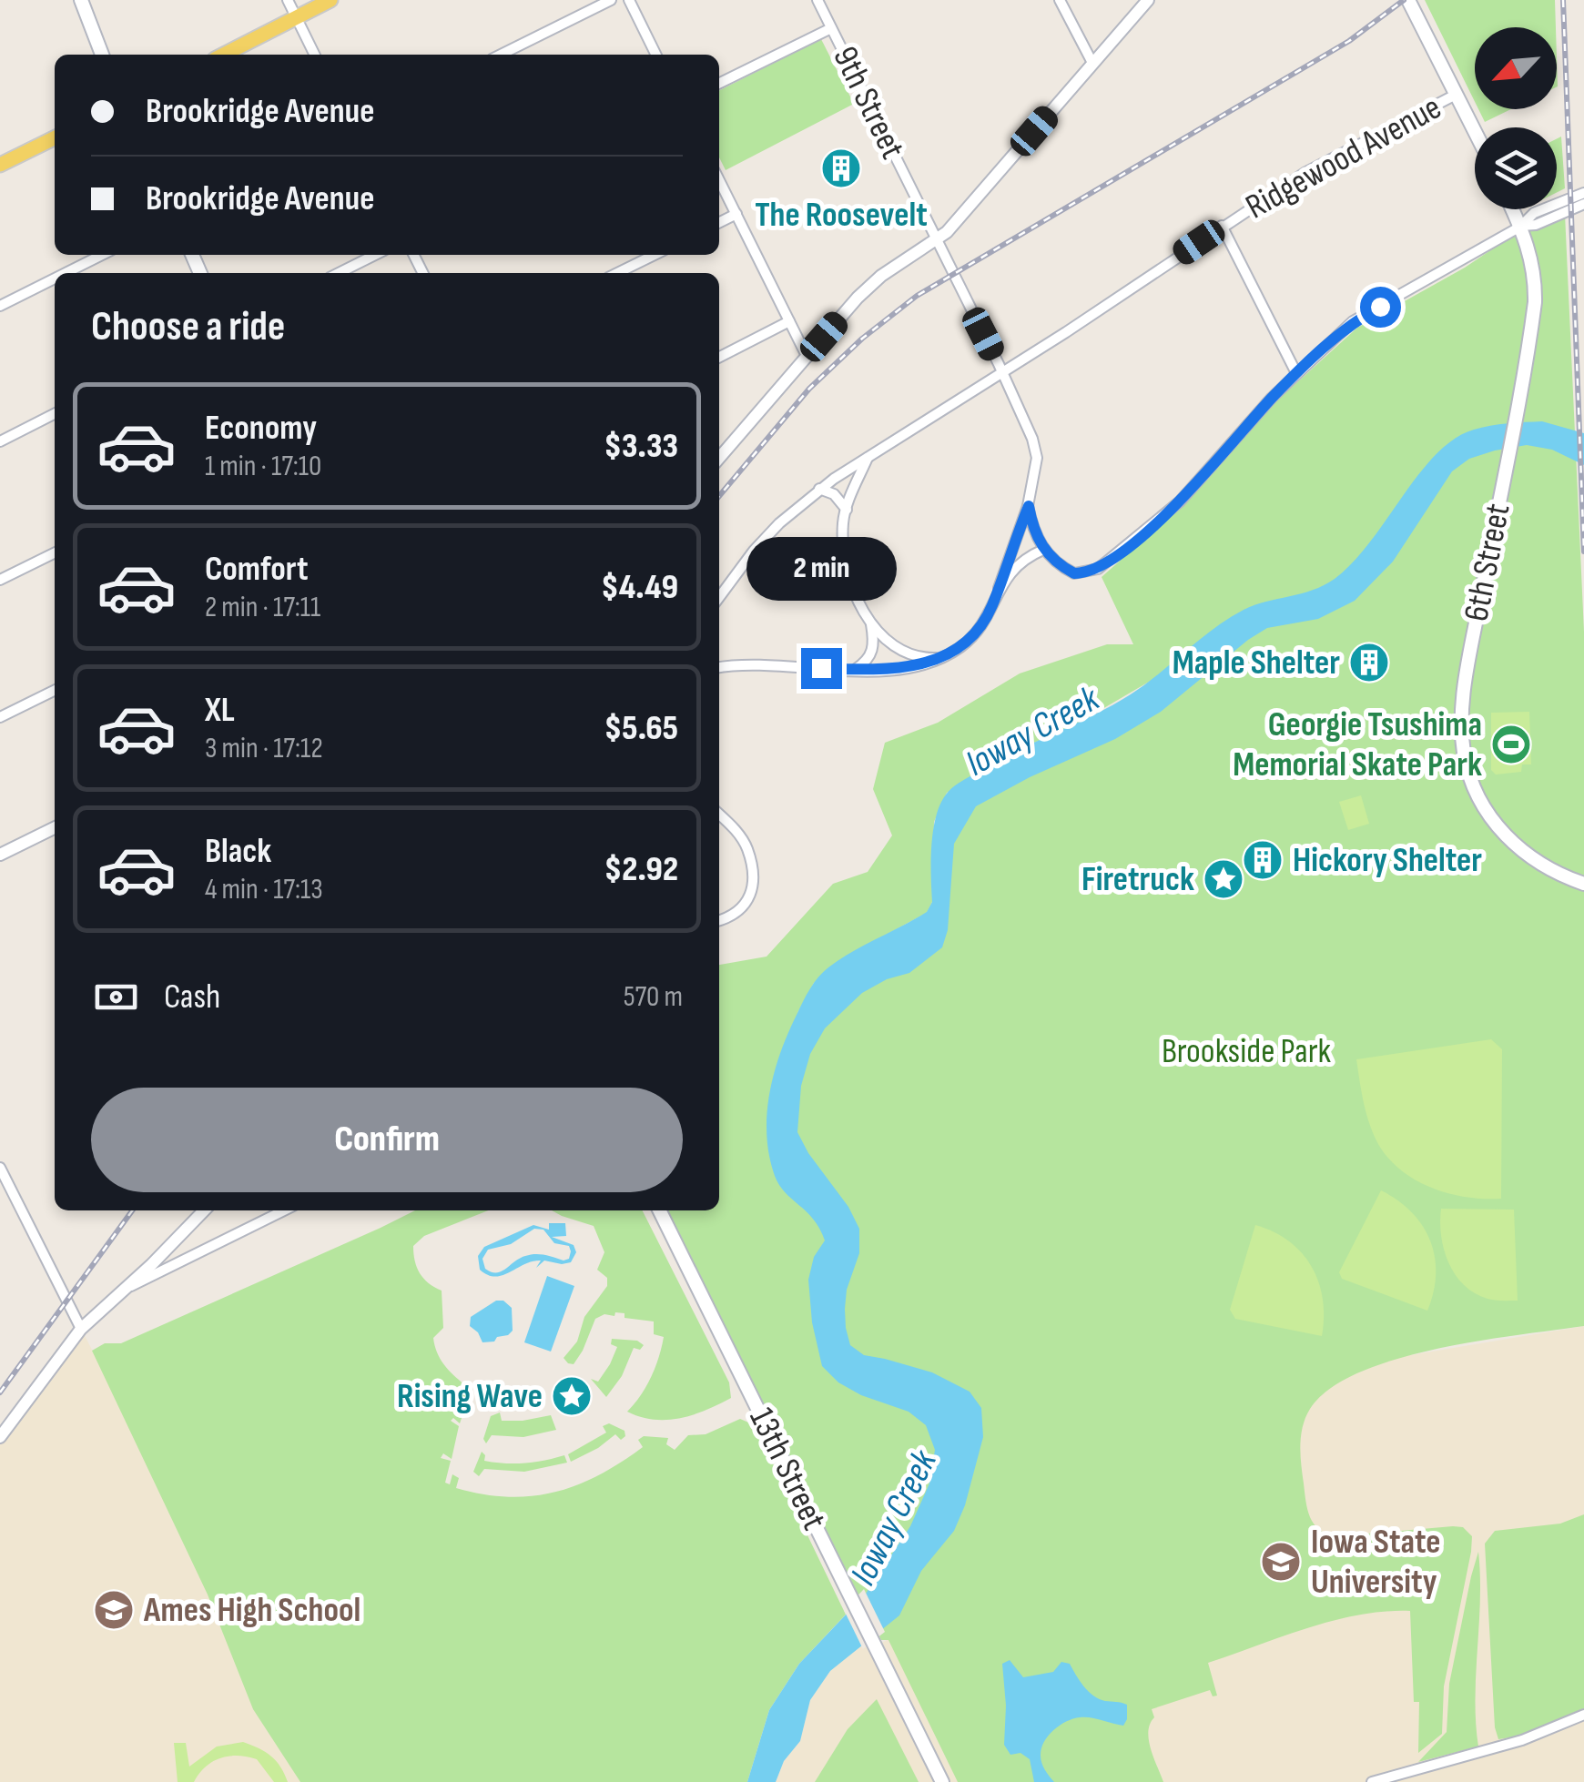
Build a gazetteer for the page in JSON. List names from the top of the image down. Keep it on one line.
{"streets":{"main road":["6th Street","13th Street"],"street":["9th Street","Ridgewood Avenue"]},"crossings":[["9th Street","Ridgewood Avenue"]],"water":["Ioway Creek"],"parks":["Brookside Park"],"places":{"building":["The Roosevelt","Maple Shelter","Hickory Shelter"],"sports":["Georgie Tsushima Memorial Skate Park"],"place":["Firetruck","Rising Wave"],"school or university":["Iowa State University","Ames High School"]},"north":"bottom left","page":{"banner":["Brookridge Avenue","Brookridge Avenue"],"heading":"Choose a ride","list":[{"name":"Economy","note":"1 min · 17:10","value":"$3.33"},{"name":"Comfort","note":"2 min · 17:11","value":"$4.49"},{"name":"XL","note":"3 min · 17:12","value":"$5.65"},{"name":"Black","note":"4 min · 17:13","value":"$2.92"}],"bubble":"2 min","pay":["Cash","570 m"],"buttons":"Confirm"}}
